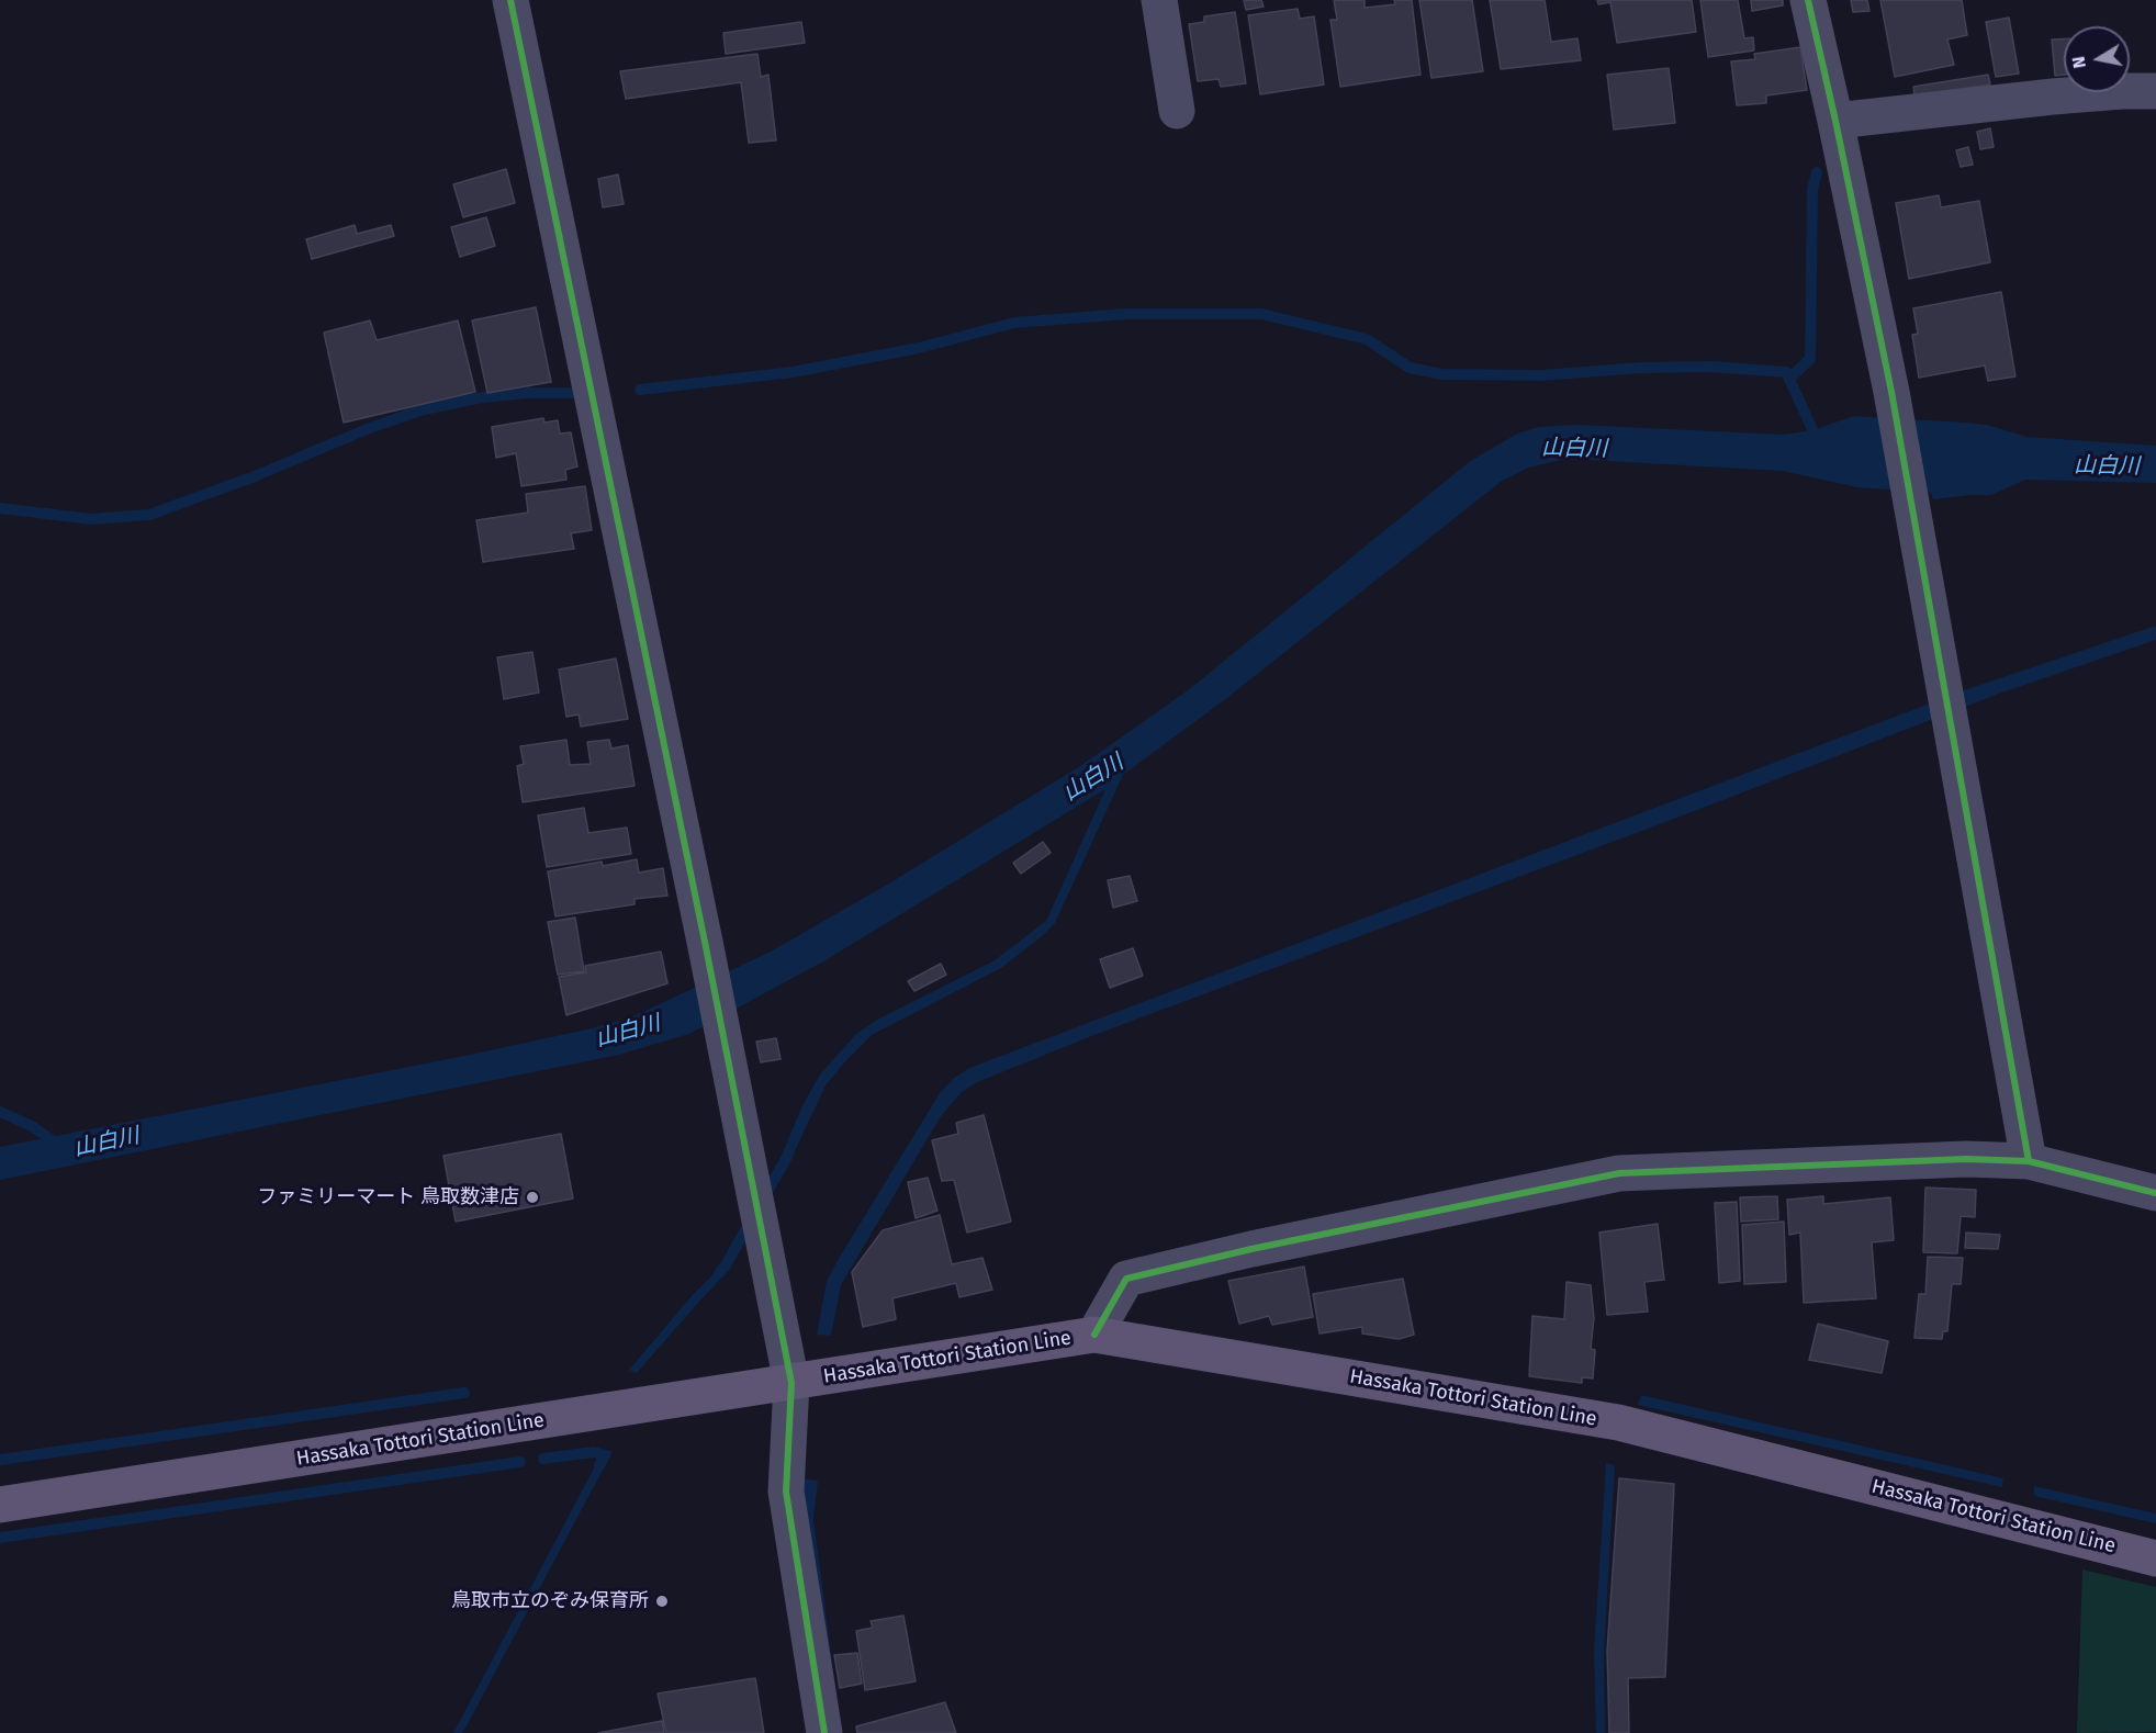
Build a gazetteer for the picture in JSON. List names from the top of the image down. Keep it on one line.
{"streets":{"main road":["Hassaka Tottori Station Line"]},"water":["山白川"],"places":["ファミリーマート 鳥取数津店","鳥取市立のぞみ保育所"],"north":"left"}
